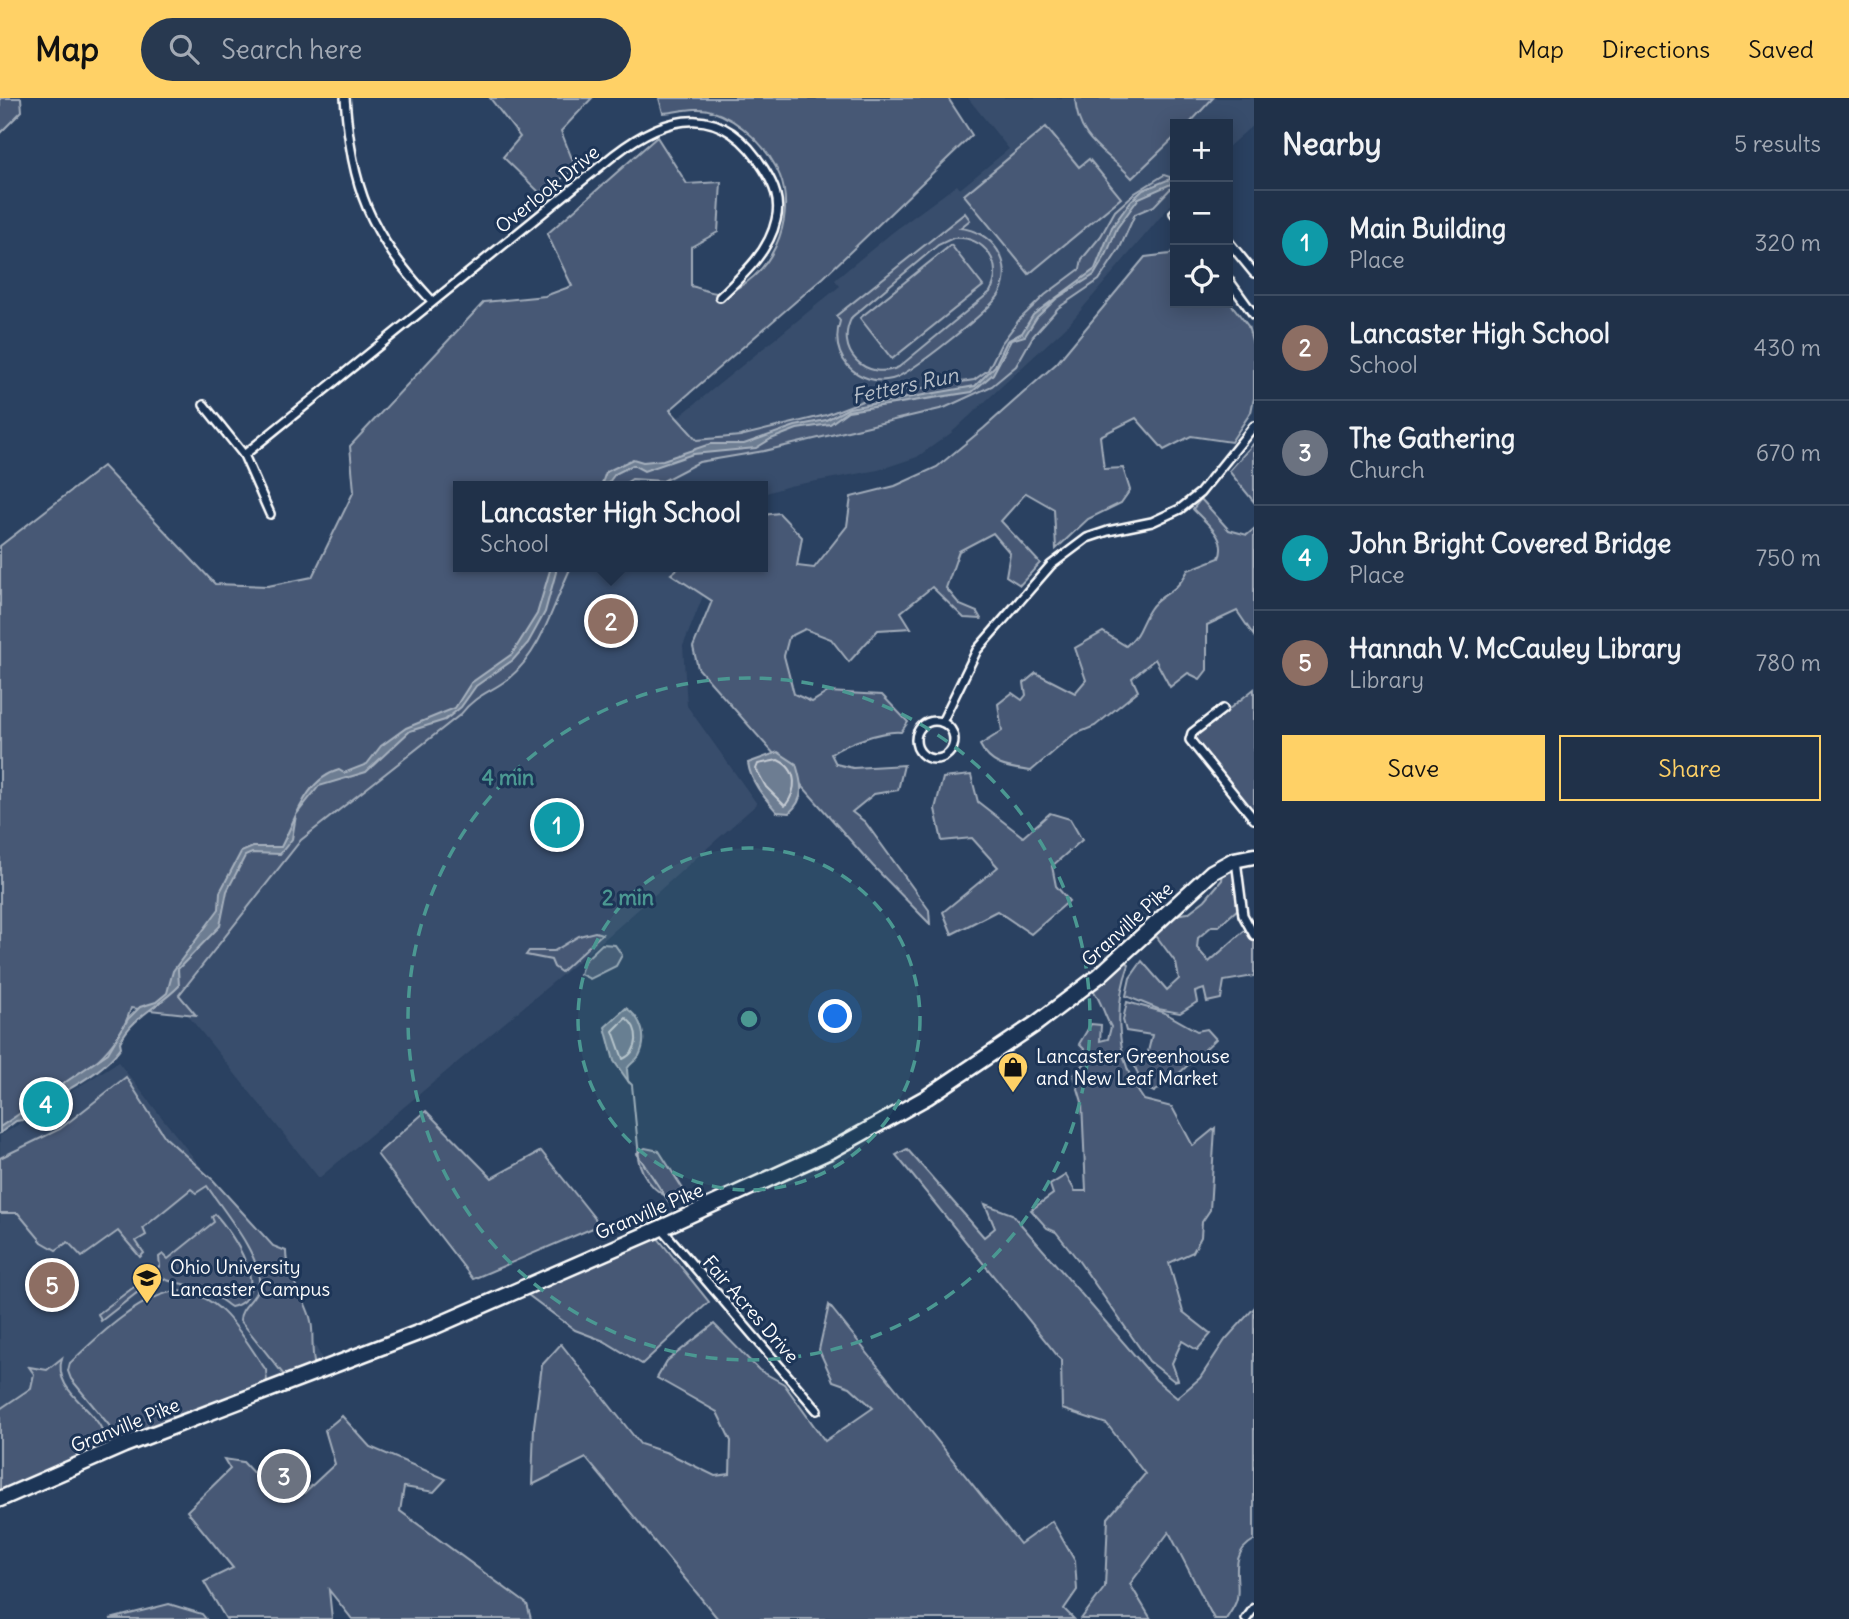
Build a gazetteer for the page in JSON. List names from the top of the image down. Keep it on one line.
{"streets":{"highway":["Granville Pike"],"street":["Overlook Drive","Fair Acres Drive"]},"crossings":[["Granville Pike","Fair Acres Drive"]],"water":["Fetters Run"],"places":{"shop":["Lancaster Greenhouse and New Leaf Market"],"school or university":["Ohio University Lancaster Campus"]},"page":{"header":"Map","search":"Search here","nav":["Map","Directions","Saved"],"heading":["Nearby","5 results"],"map_buttons":["+","−"],"list":[{"mark":"1","name":"Main Building","note":"Place","value":"320 m"},{"mark":"2","name":"Lancaster High School","note":"School","value":"430 m"},{"mark":"3","name":"The Gathering","note":"Church","value":"670 m"},{"mark":"4","name":"John Bright Covered Bridge","note":"Place","value":"750 m"},{"mark":"5","name":"Hannah V. McCauley Library","note":"Library","value":"780 m"}],"popup":["Lancaster High School","School"],"pins":["2","1","4","5","3"],"buttons":["Save","Share"]},"rings":["4 min","2 min"]}
